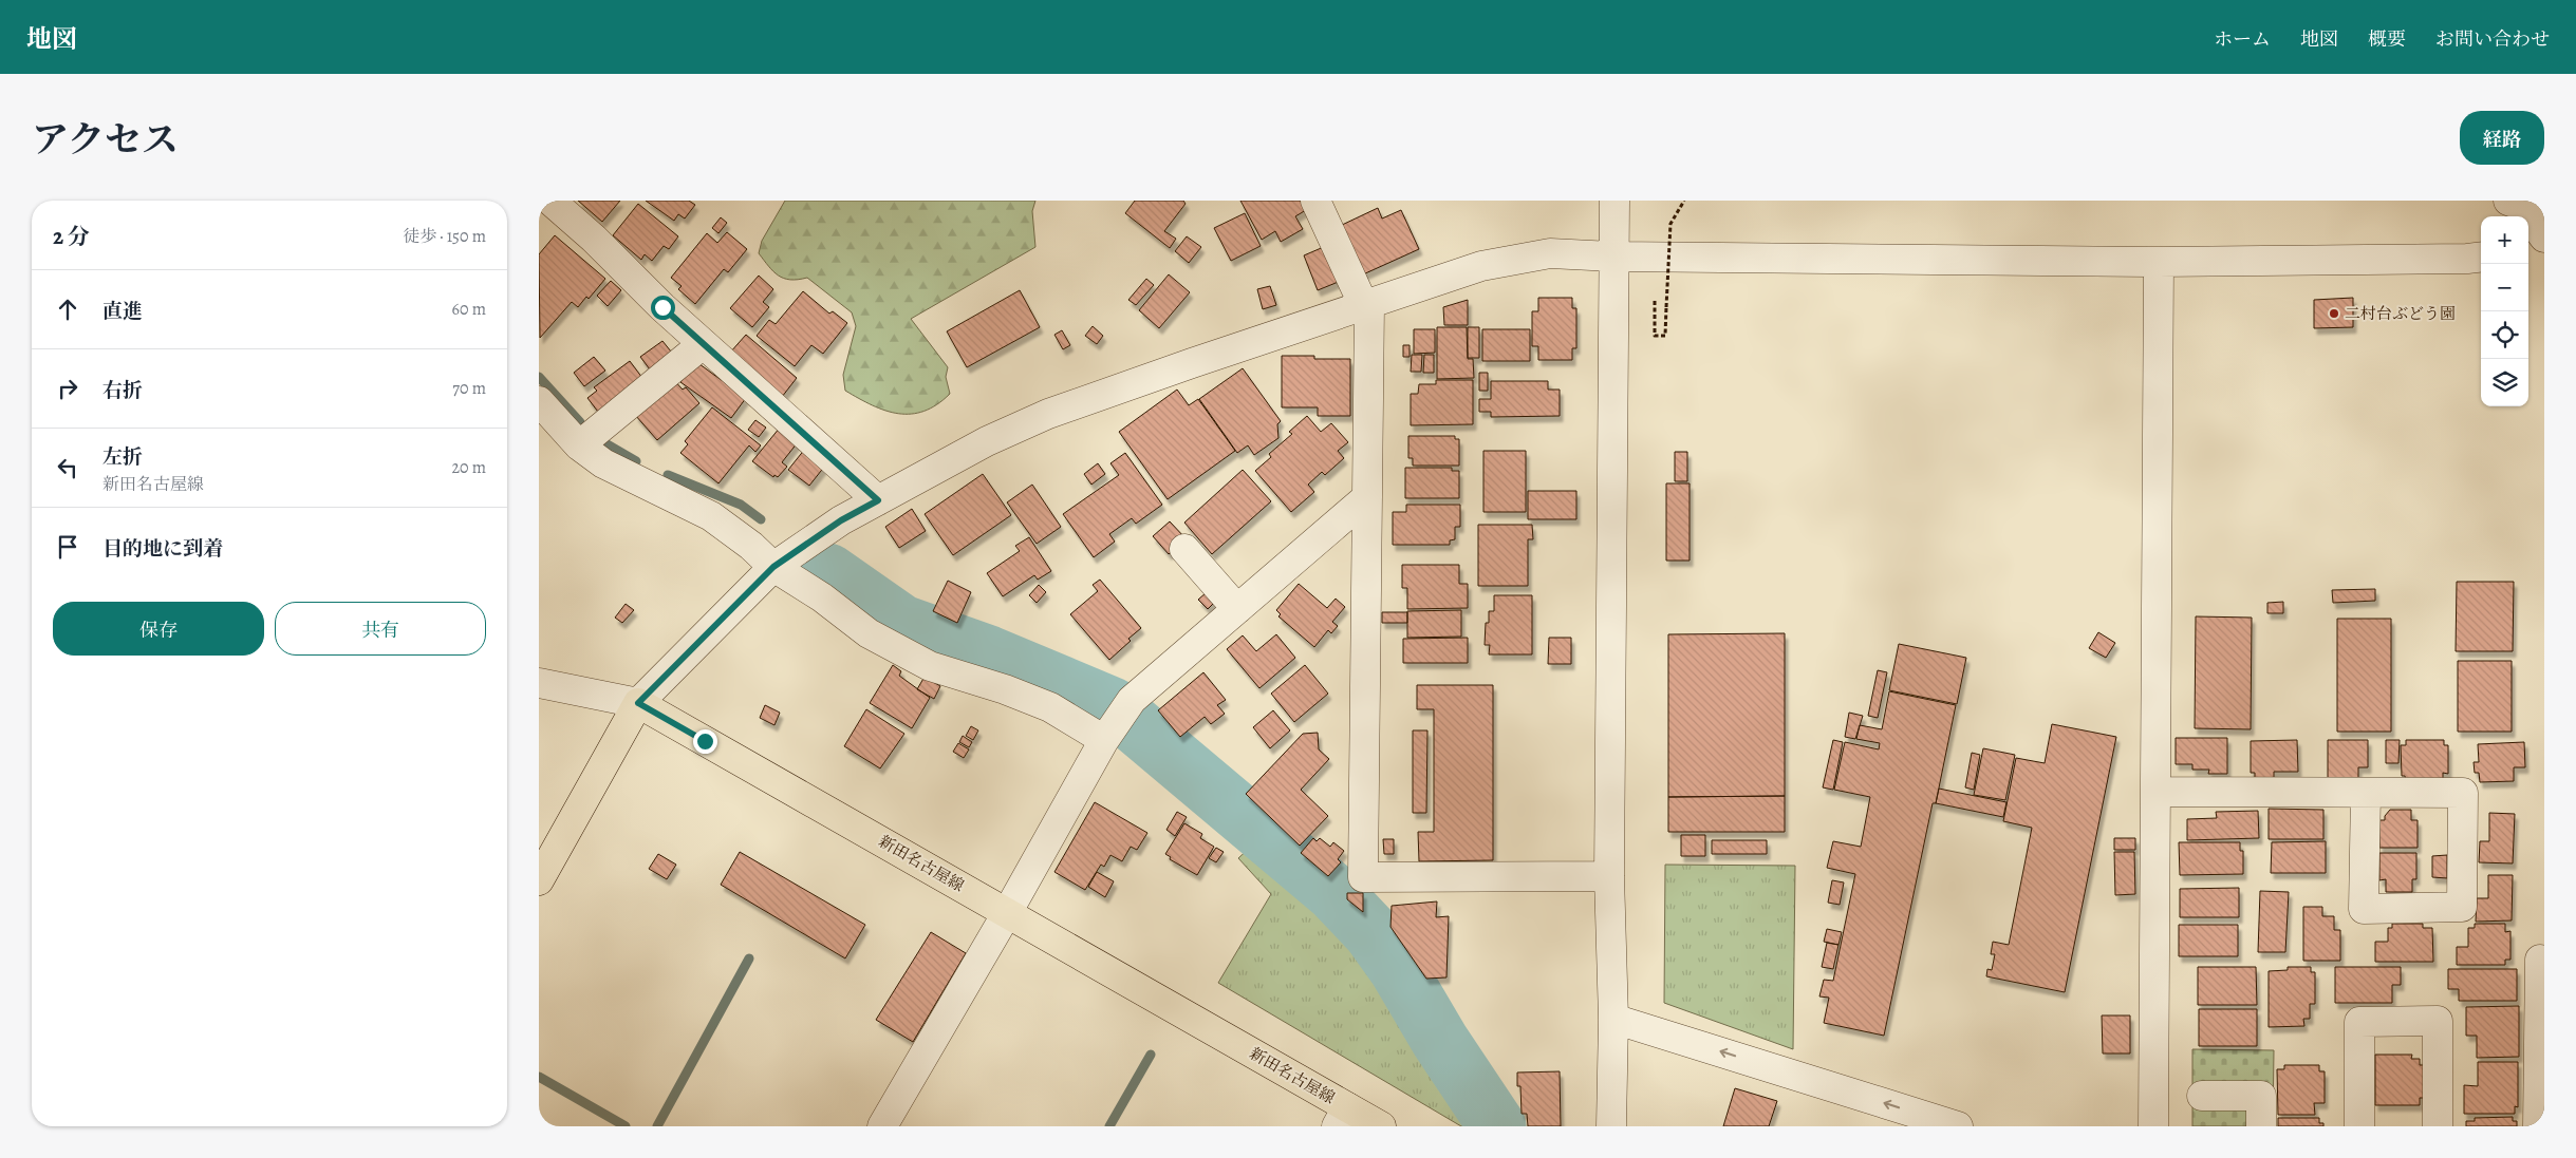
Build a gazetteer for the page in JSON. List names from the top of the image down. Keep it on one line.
{"streets":{"main road":["新田名古屋線"]},"places":["二村台ぶどう園"],"page":{"header":"地図","nav":["ホーム","地図","概要","お問い合わせ"],"title":"アクセス","buttons":["経路",["保存","共有"]],"heading":["2 分","徒歩 · 150 m"],"map_buttons":["+","−"],"list":[["直進","60 m"],["右折","70 m"],["左折","新田名古屋線","20 m"],"目的地に到着"]}}
